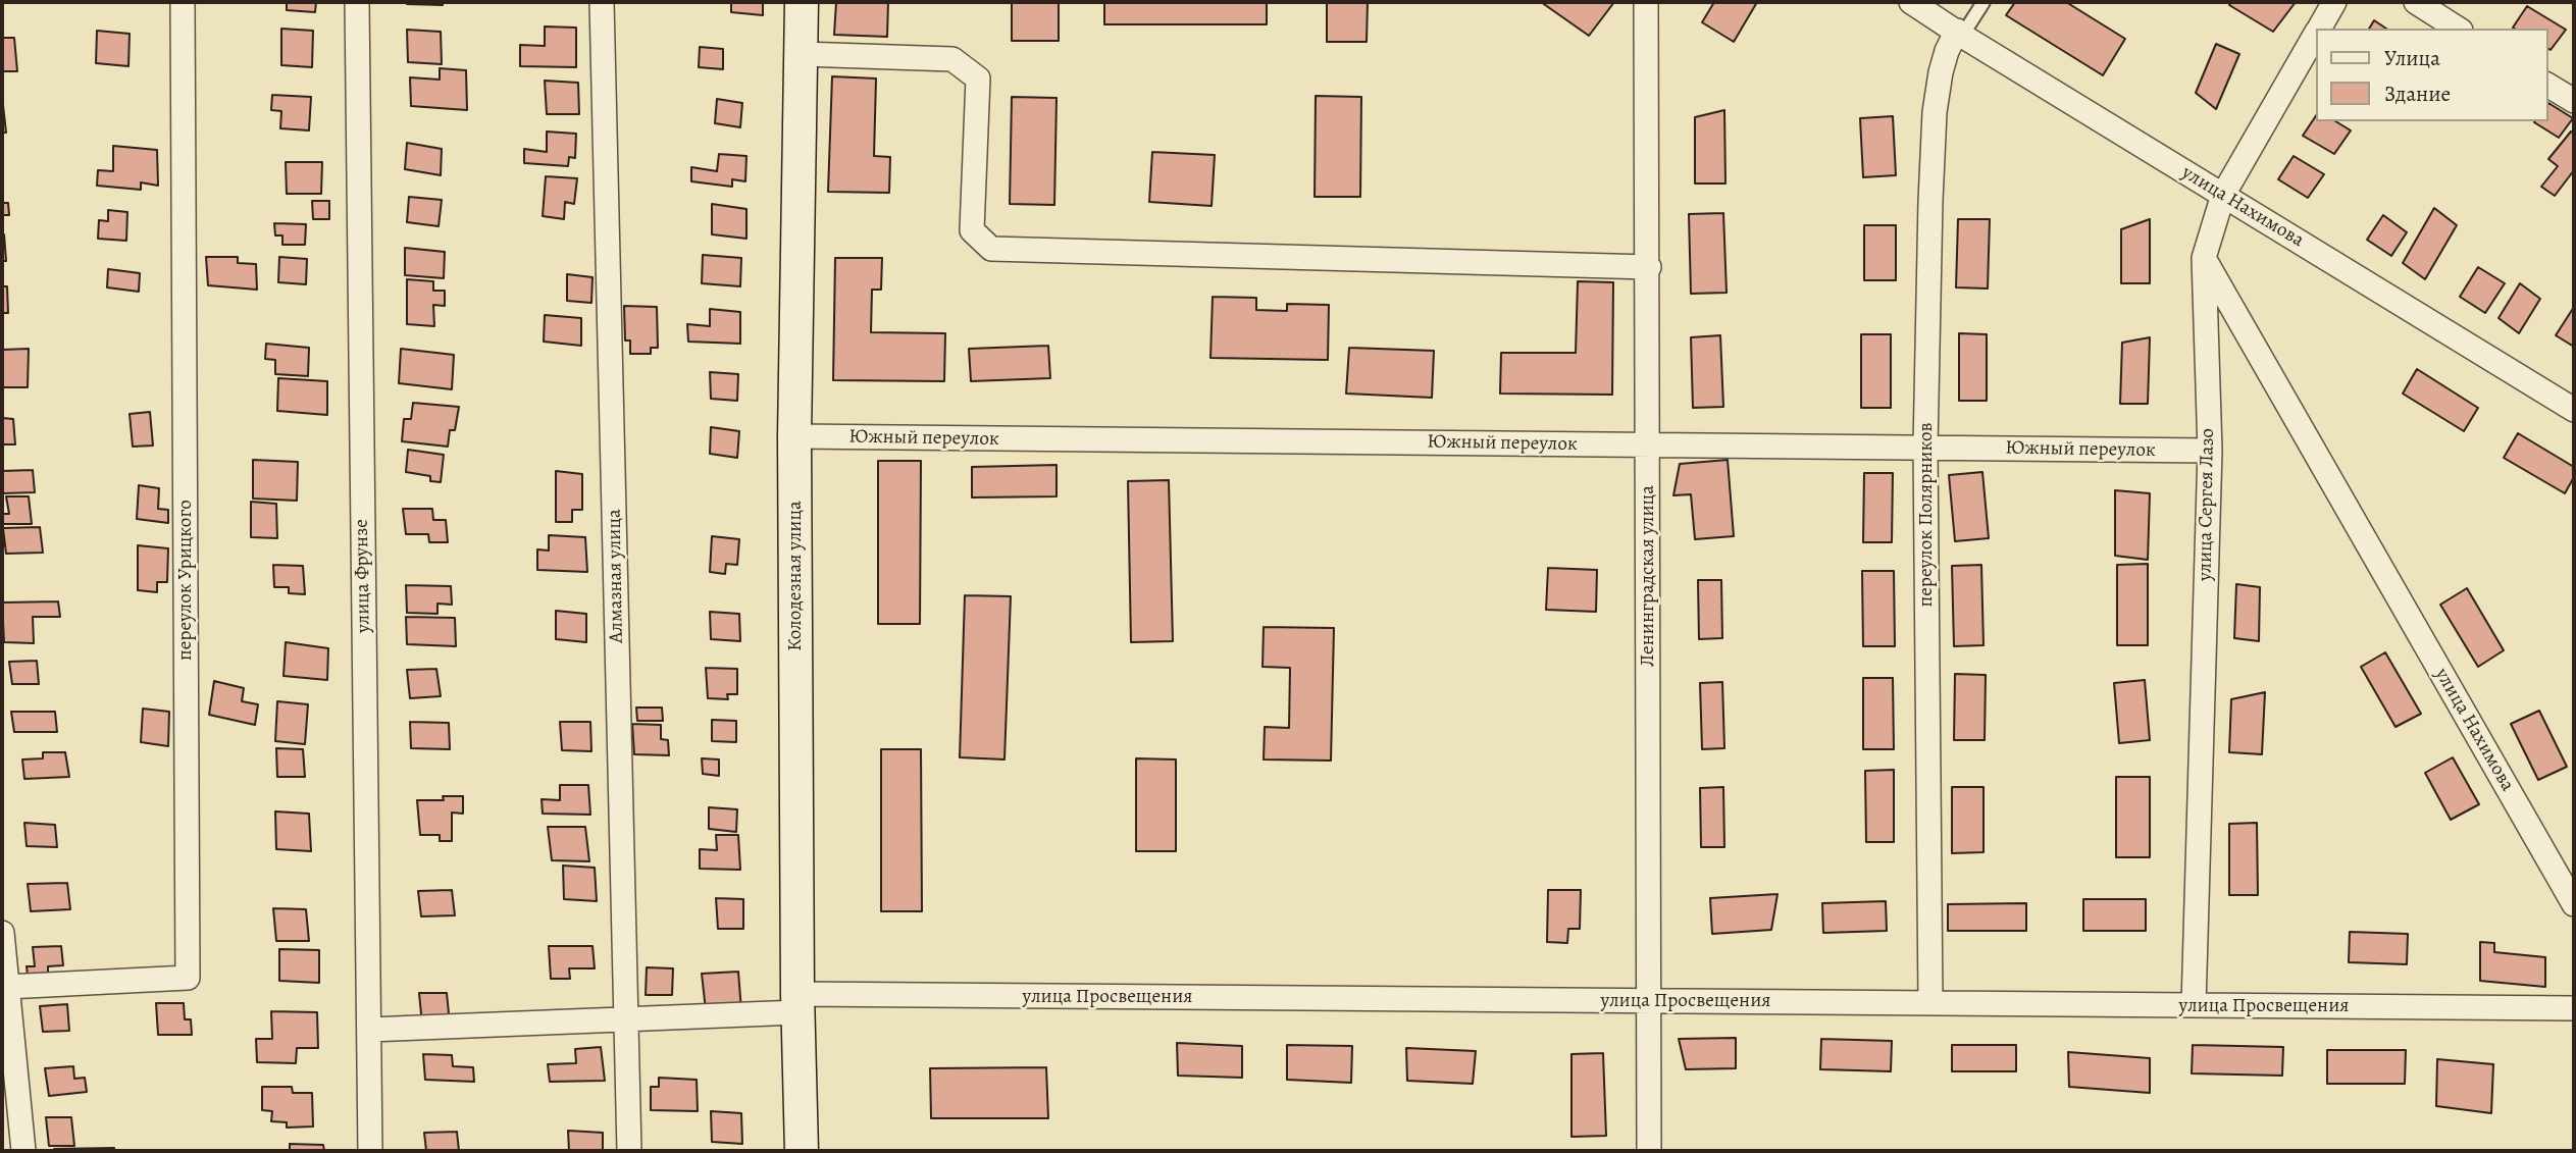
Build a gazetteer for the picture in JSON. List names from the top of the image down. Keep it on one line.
{"streets":{"main road":["Колодезная улица"],"street":["улица Нахимова","Южный переулок","улица Сергея Лазо","переулок Полярников","улица Фрунзе","Алмазная улица","Ленинградская улица","переулок Урицкого","улица Просвещения"]},"crossings":[["улица Нахимова","улица Сергея Лазо"],["улица Нахимова","переулок Полярников"],["Южный переулок","улица Сергея Лазо"],["Южный переулок","переулок Полярников"],["Южный переулок","Колодезная улица"],["Южный переулок","Ленинградская улица"],["улица Сергея Лазо","улица Просвещения"],["переулок Полярников","улица Просвещения"],["улица Фрунзе","улица Просвещения"],["Алмазная улица","улица Просвещения"],["Колодезная улица","улица Просвещения"],["Ленинградская улица","улица Просвещения"]],"legend":["Улица","Здание"]}
